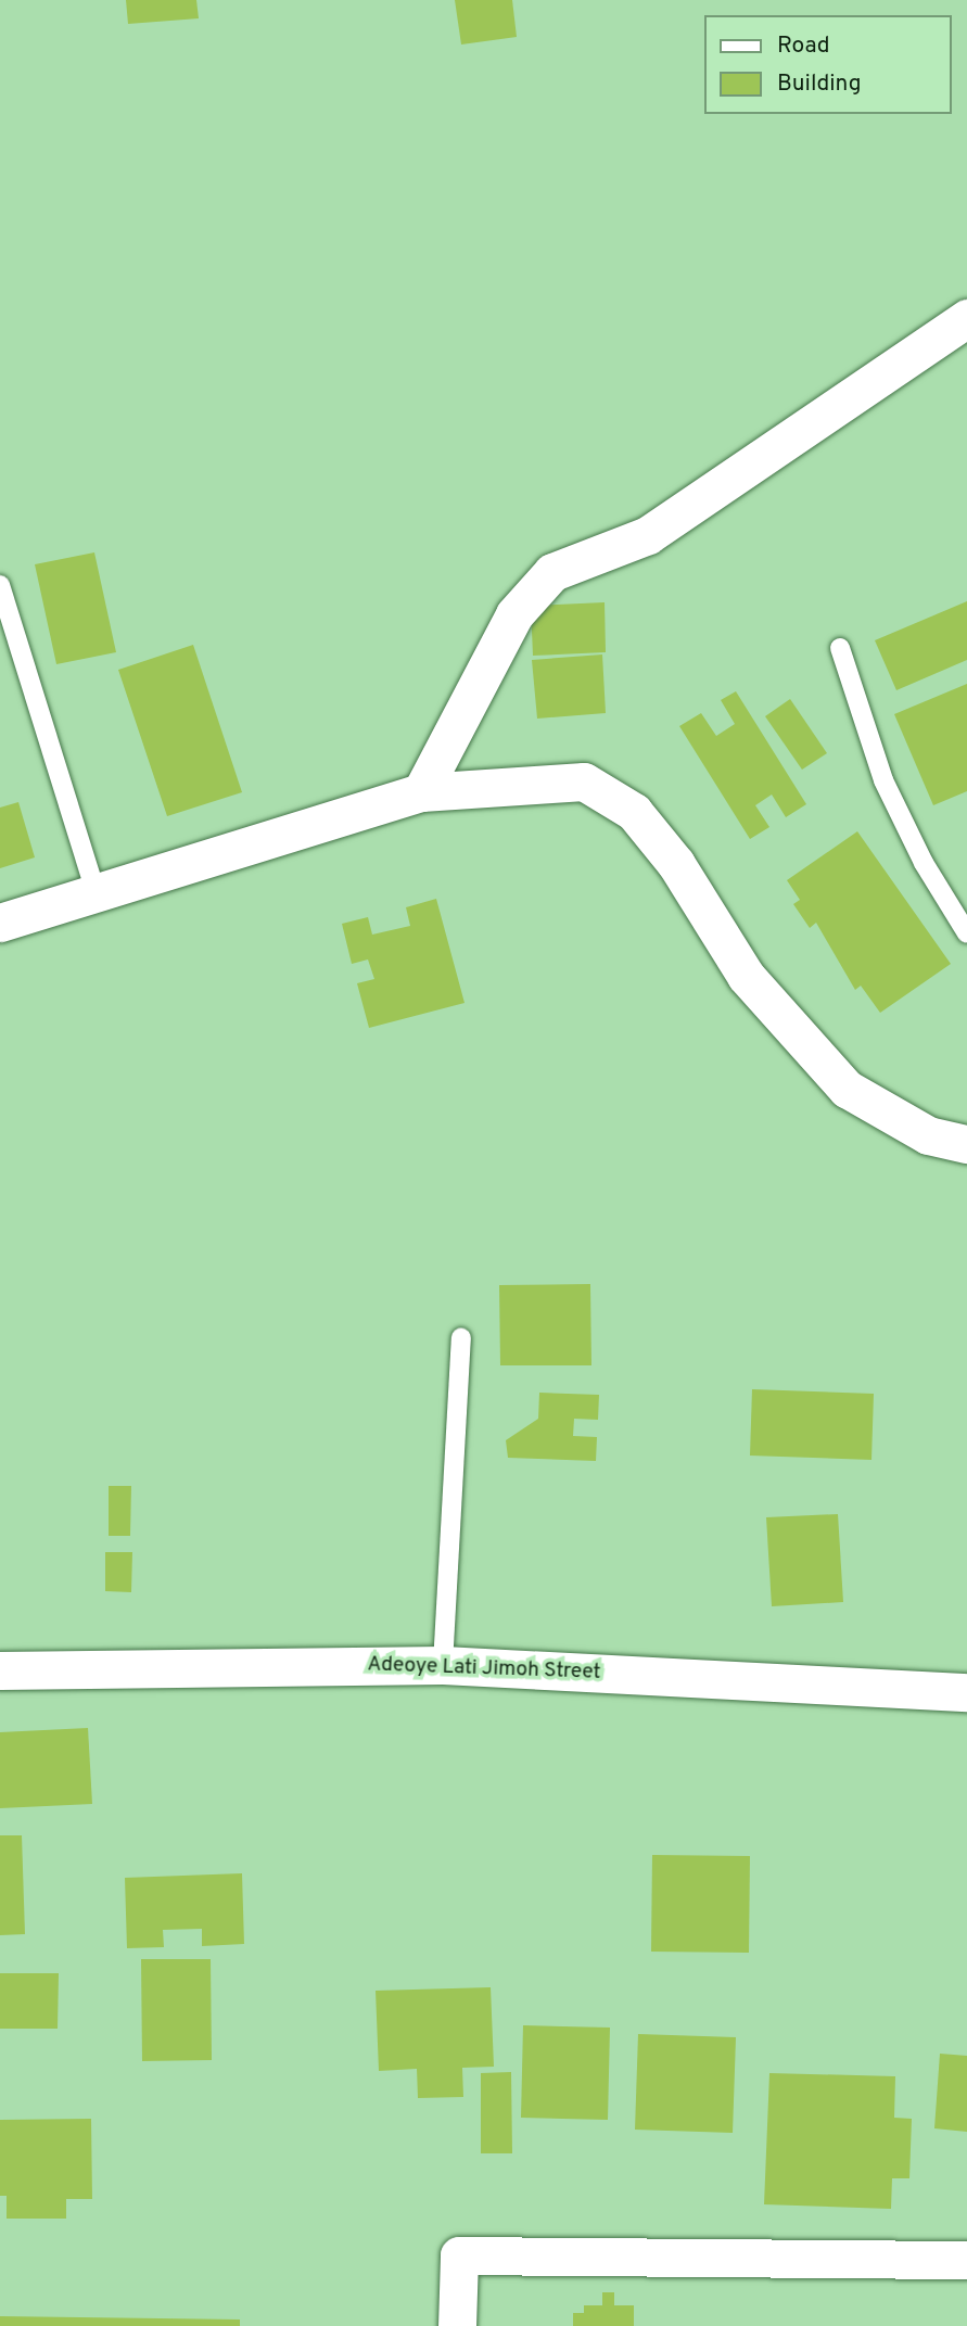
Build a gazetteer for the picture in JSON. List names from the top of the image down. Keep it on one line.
{"streets":{"street":["Adeoye Lati Jimoh Street"]},"legend":["Road","Building"]}
